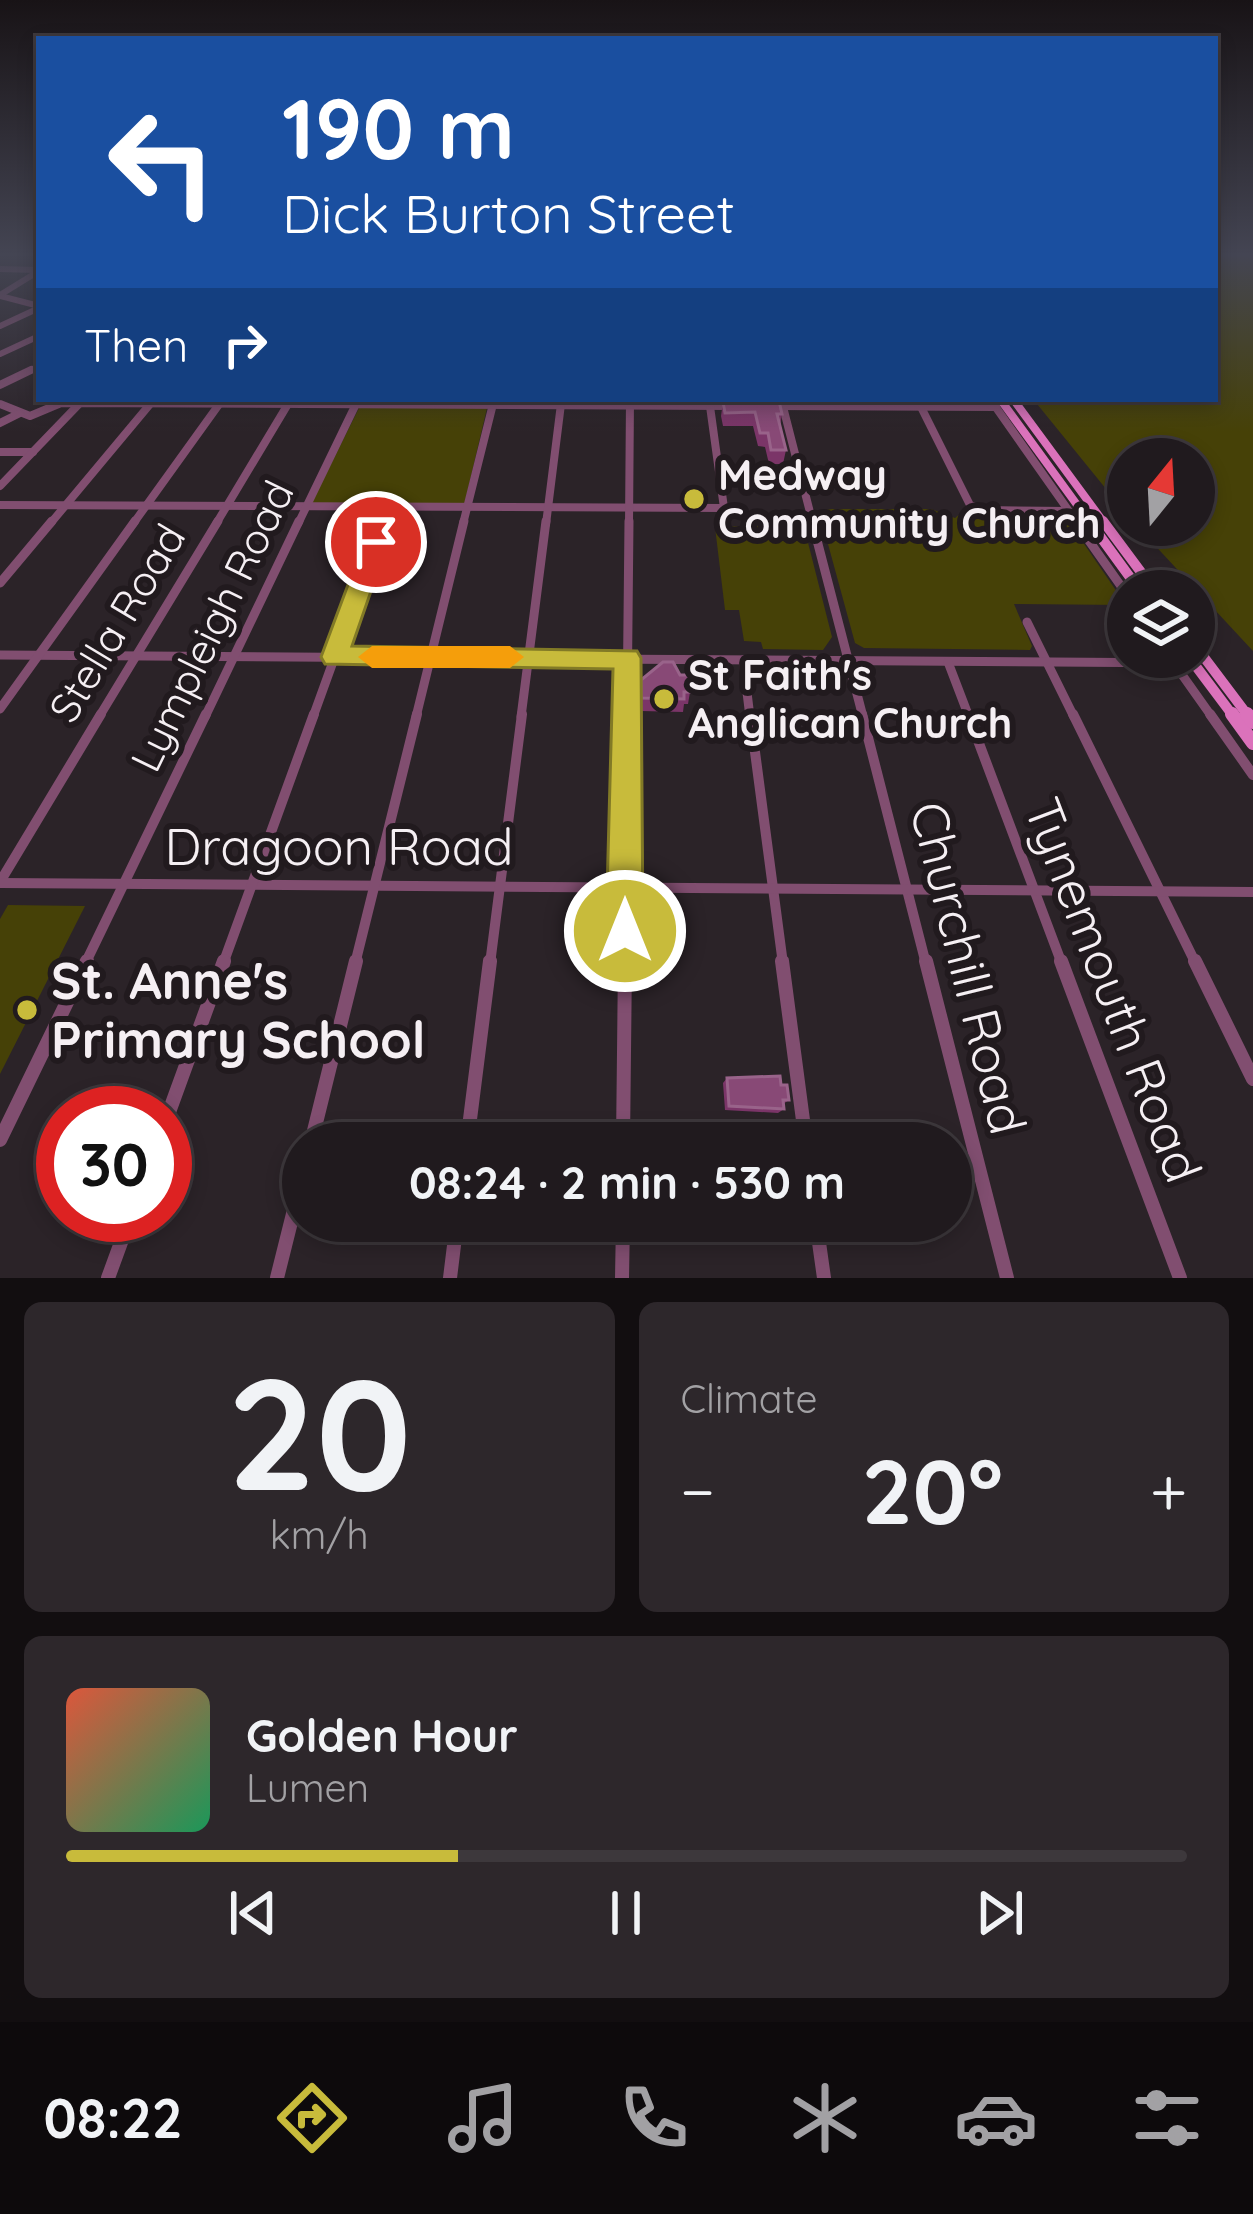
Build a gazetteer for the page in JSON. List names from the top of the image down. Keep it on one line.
{"streets":{"street":["Stella Road","Lympleigh Road","Dragoon Road","Churchill Road","Tynemouth Road"]},"crossings":[["Stella Road","Dragoon Road"],["Lympleigh Road","Dragoon Road"],["Dragoon Road","Churchill Road"],["Dragoon Road","Tynemouth Road"]],"places":["Medway Community Church","St Faith's Anglican Church","St. Anne's Primary School"],"north":"top","page":{"turn":["190 m","Dick Burton Street"],"then":"Then","limit":"30","trip":"08:24 · 2 min · 530 m","tile":[["20","km/h"],"Climate"],"heat":["−","20°","+"],"song":["Golden Hour","Lumen"],"tabs":"08:22"}}
